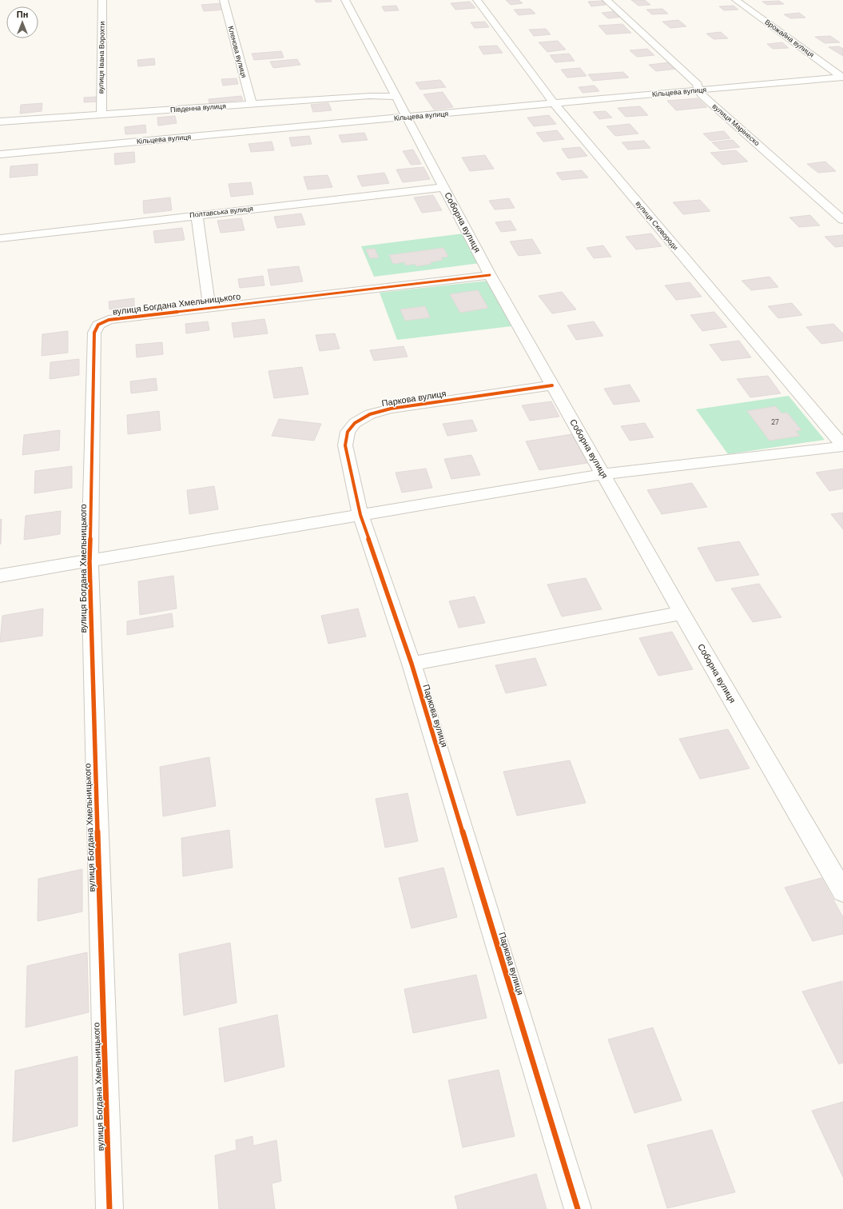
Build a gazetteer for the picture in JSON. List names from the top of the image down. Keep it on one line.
{"streets":{"street":["Врожайна вулиця","Кленова вулиця","вулиця Івана Ворохти","Кільцева вулиця","Південна вулиця","вулиця Марінеско","Полтавська вулиця","Соборна вулиця","вулиця Сковороди","вулиця Богдана Хмельницького","Паркова вулиця"]},"crossings":[["Врожайна вулиця","Кільцева вулиця"],["Кленова вулиця","Південна вулиця"],["вулиця Івана Ворохти","Південна вулиця"],["Кільцева вулиця","вулиця Марінеско"],["Кільцева вулиця","Соборна вулиця"],["Кільцева вулиця","вулиця Сковороди"],["Південна вулиця","Соборна вулиця"],["Полтавська вулиця","Соборна вулиця"],["Соборна вулиця","вулиця Богдана Хмельницького"],["Соборна вулиця","Паркова вулиця"]],"house_numbers":["27"],"north":"top"}
